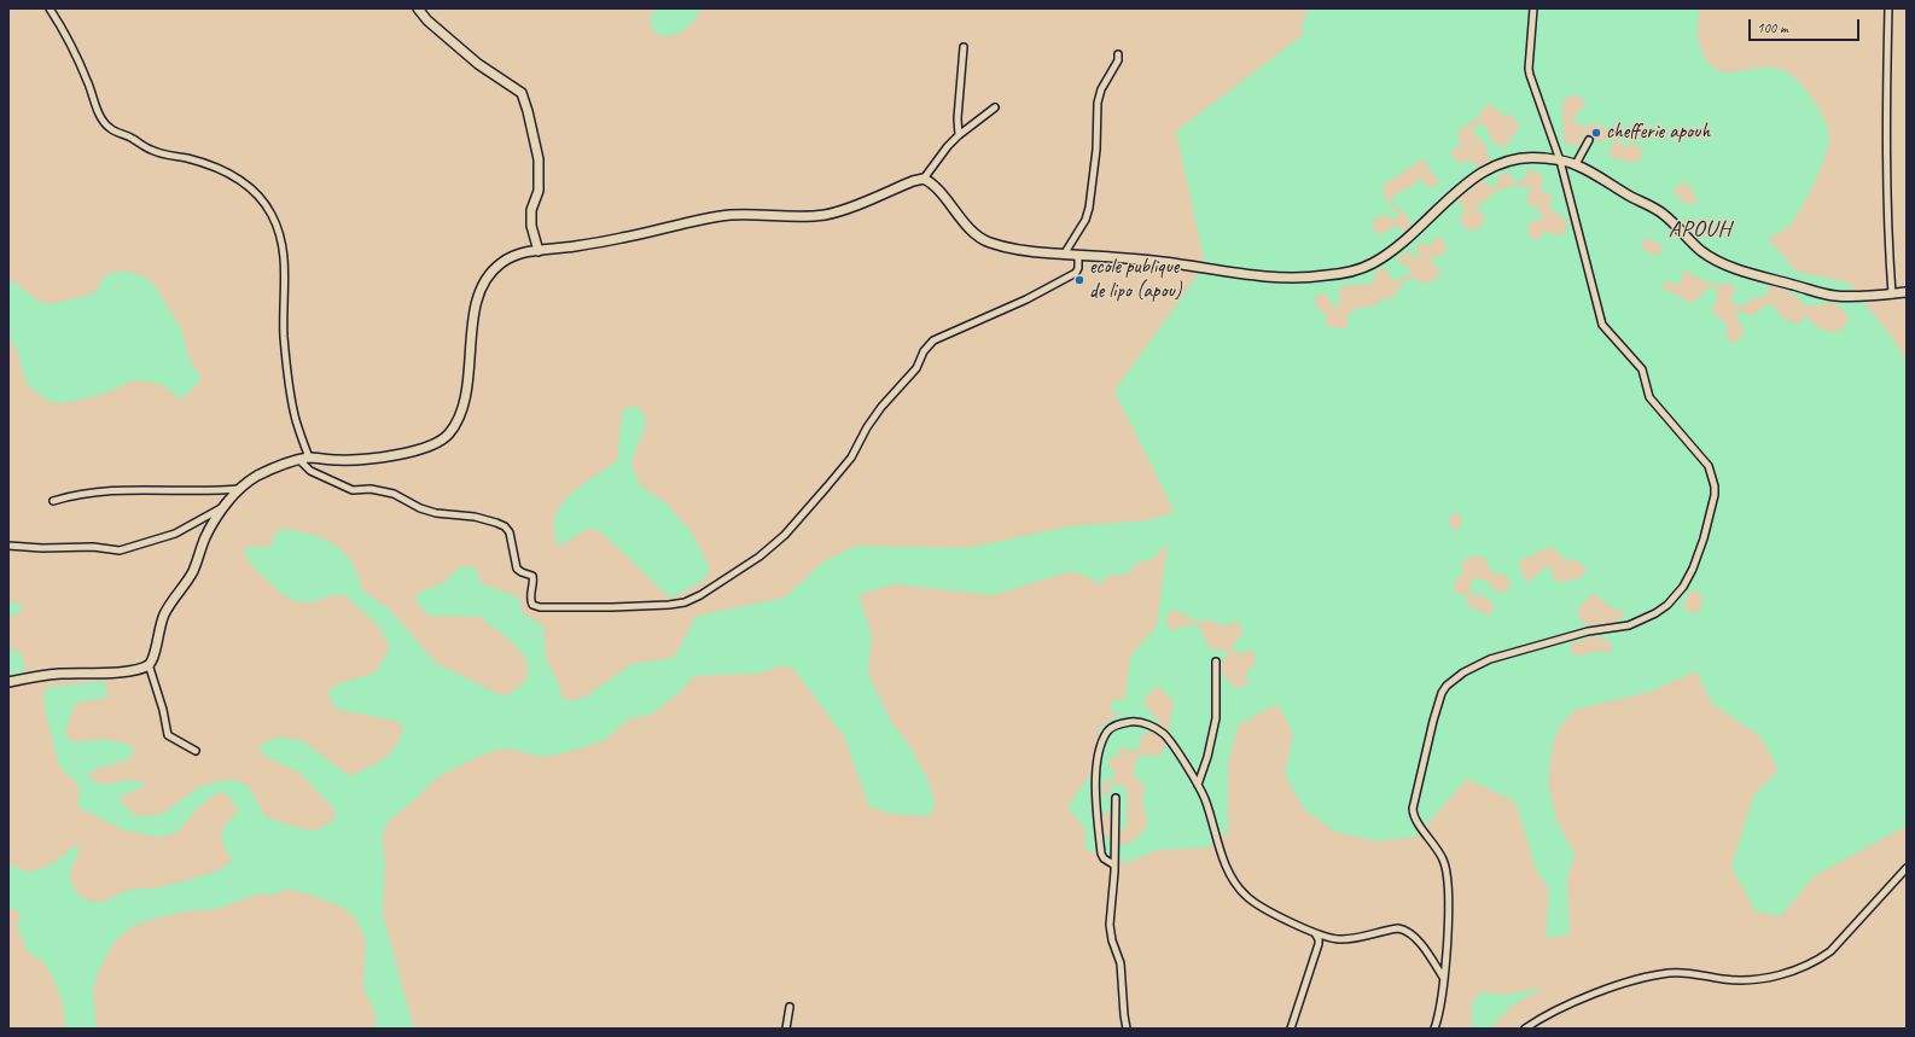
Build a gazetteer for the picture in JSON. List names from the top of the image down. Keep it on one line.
{"districts":["APOUH"],"places":["chefferie apouh","ecole publique de lipo (apou)"],"scale_bar":"100 m"}
